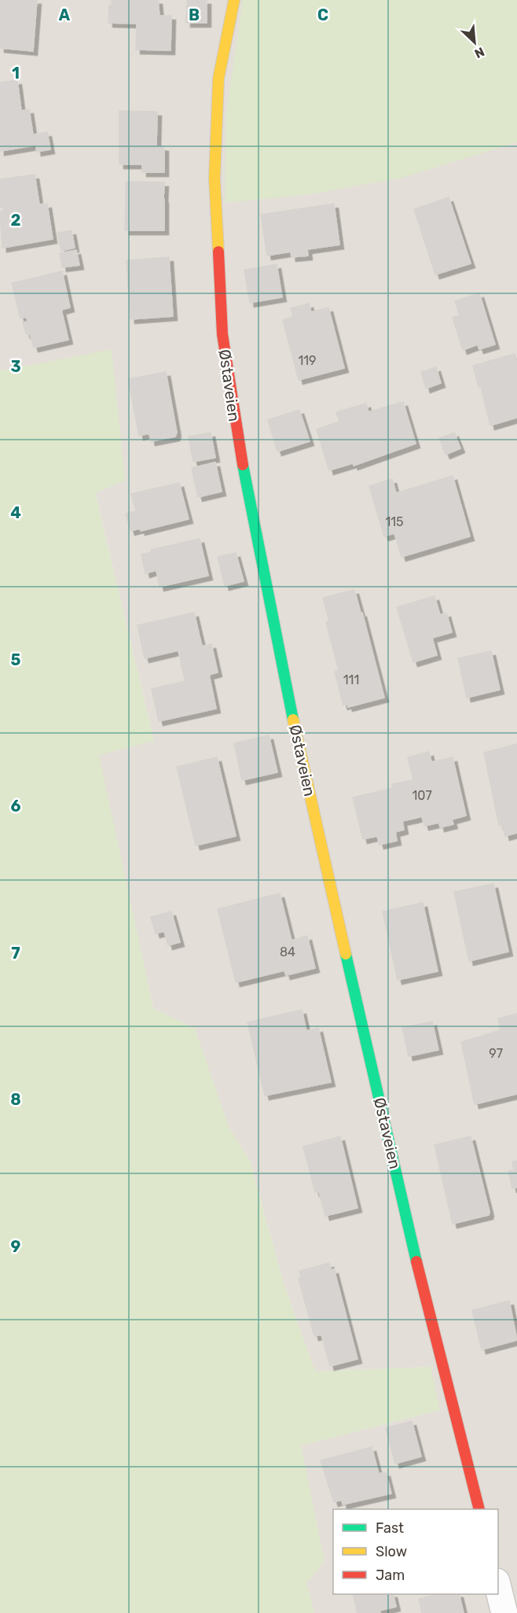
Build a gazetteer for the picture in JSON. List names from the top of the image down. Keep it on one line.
{"streets":{"street":["Østaveien"]},"house_numbers":["119","115","111","107","84","97"],"legend":["Fast","Slow","Jam"],"north":"bottom right","grid":{"columns":["A","B","C"],"rows":["1","2","3","4","5","6","7","8","9"]}}
